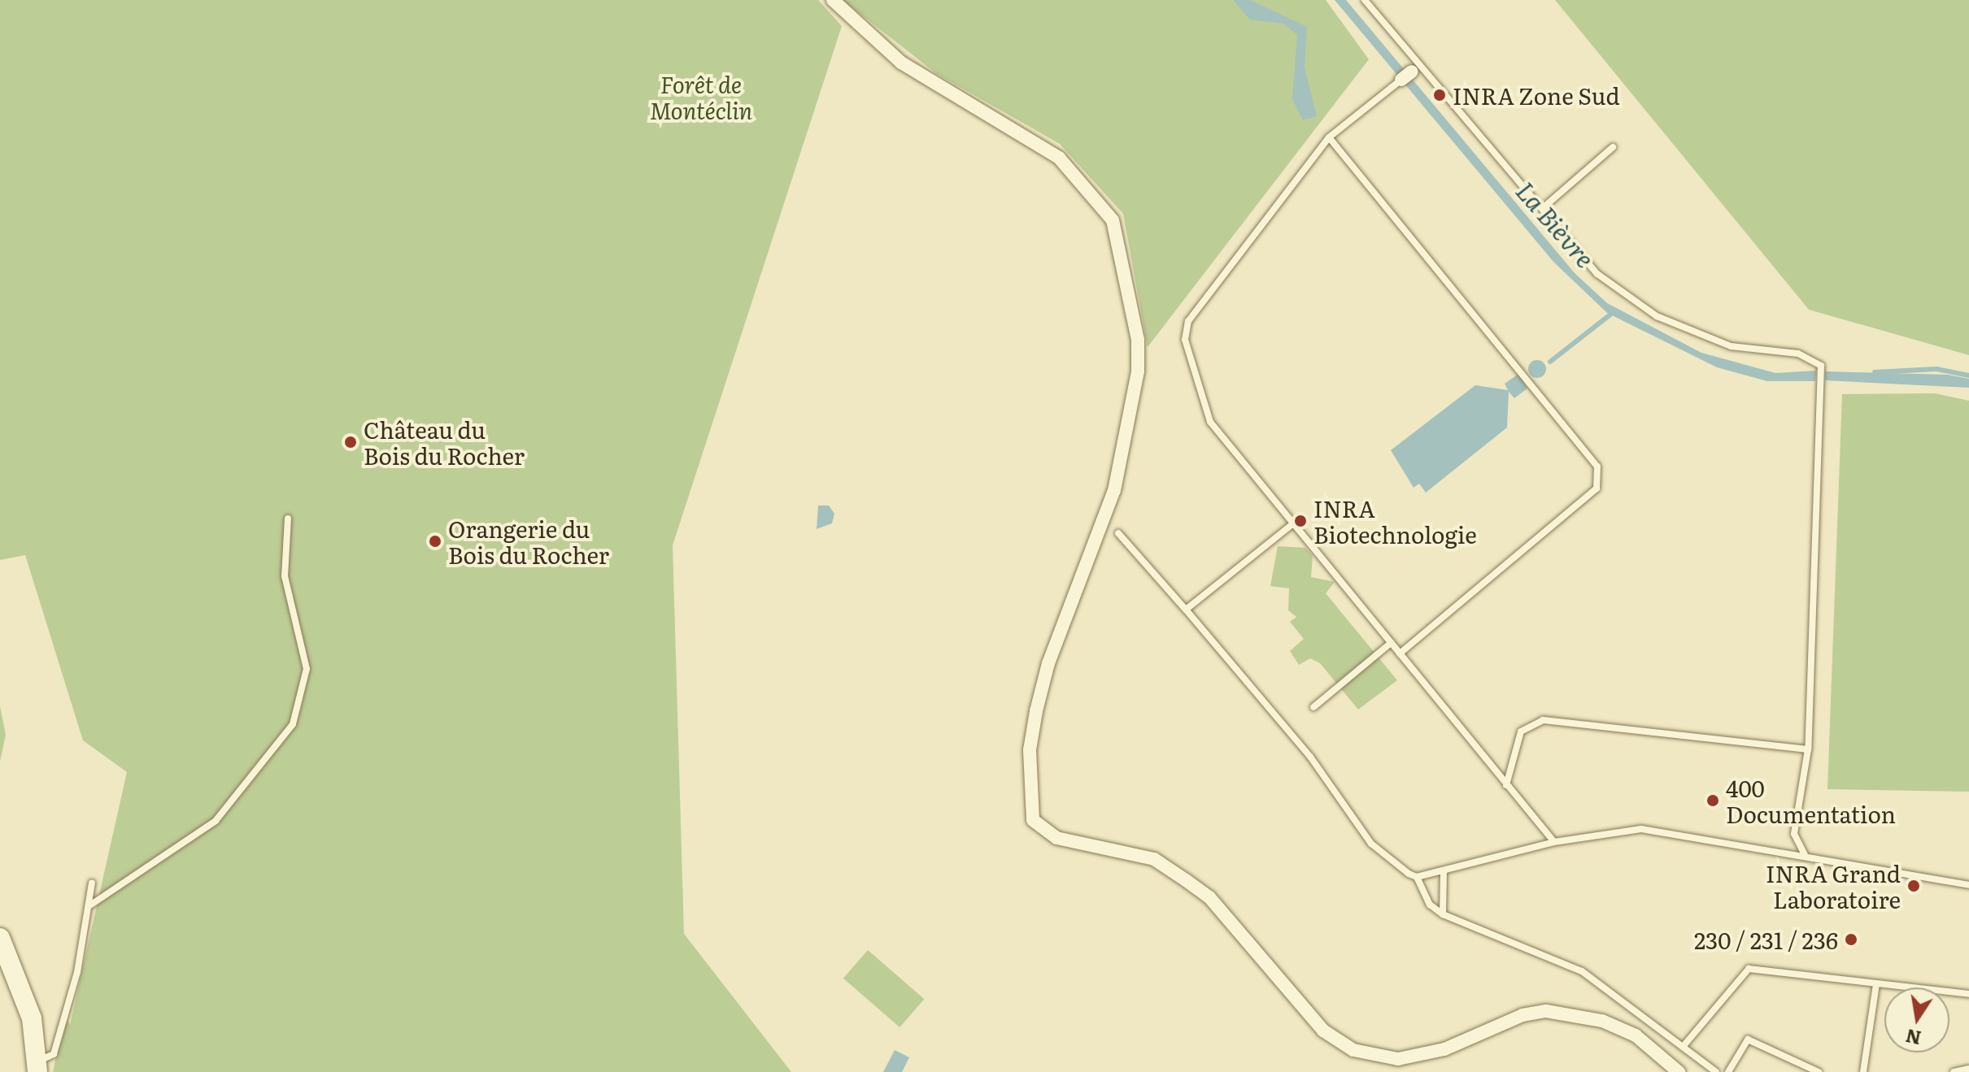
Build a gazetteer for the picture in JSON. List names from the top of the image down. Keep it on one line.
{"water":["La Bièvre"],"parks":["Forêt de Montéclin"],"places":["INRA Zone Sud","Château du Bois du Rocher","INRA Biotechnologie","Orangerie du Bois du Rocher","400 Documentation","INRA Grand Laboratoire","230 / 231 / 236"],"north":"bottom"}
